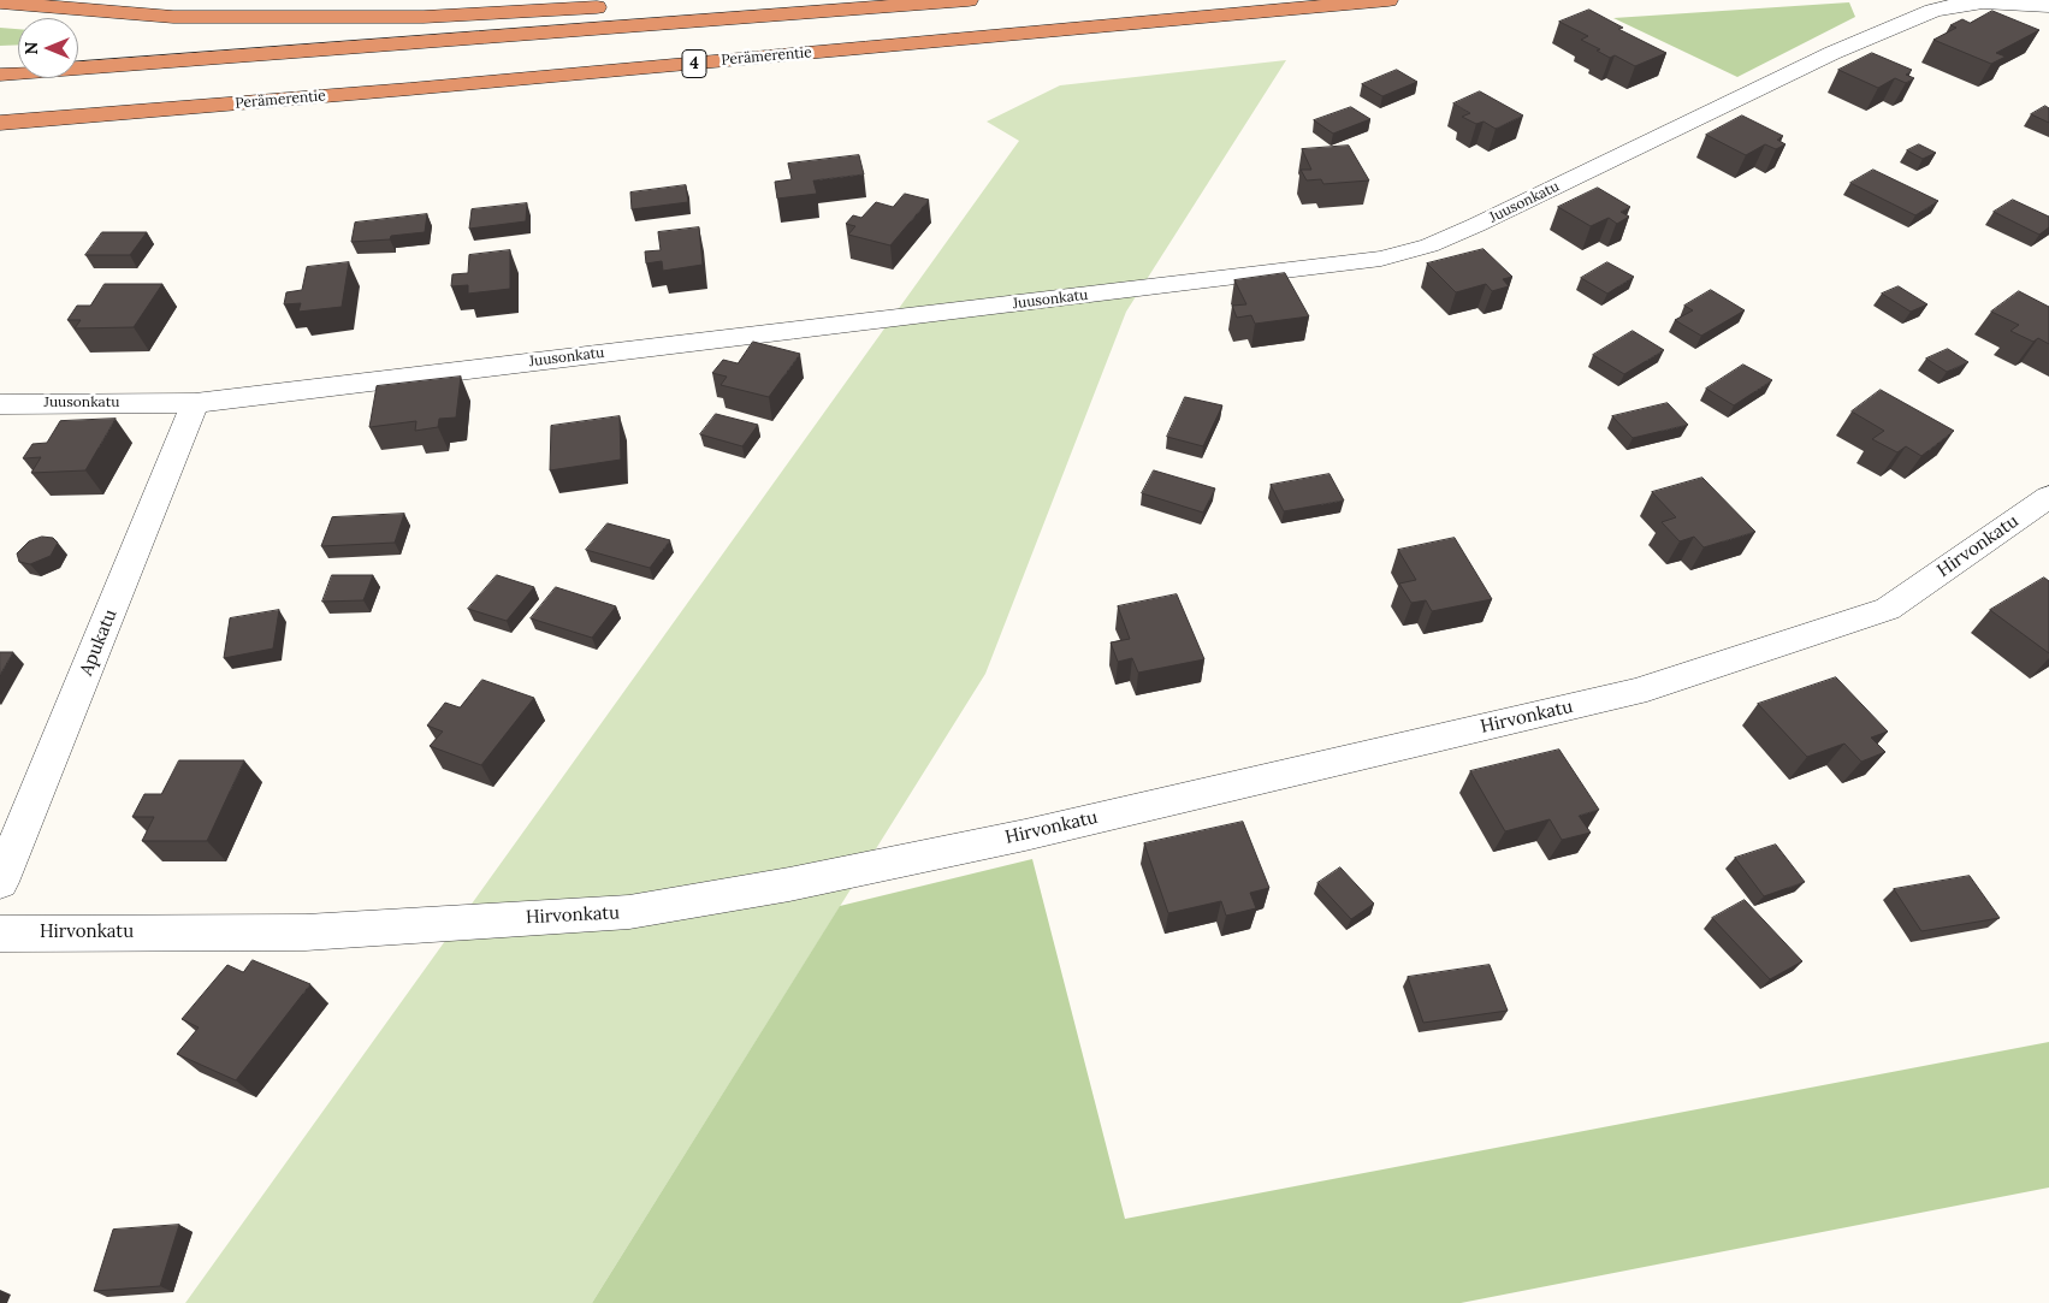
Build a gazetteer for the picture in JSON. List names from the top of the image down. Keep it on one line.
{"streets":{"highway":["Perämerentie","4"],"street":["Juusonkatu","Hirvonkatu","Apukatu"]},"crossings":[["Juusonkatu","Apukatu"]],"north":"left"}
